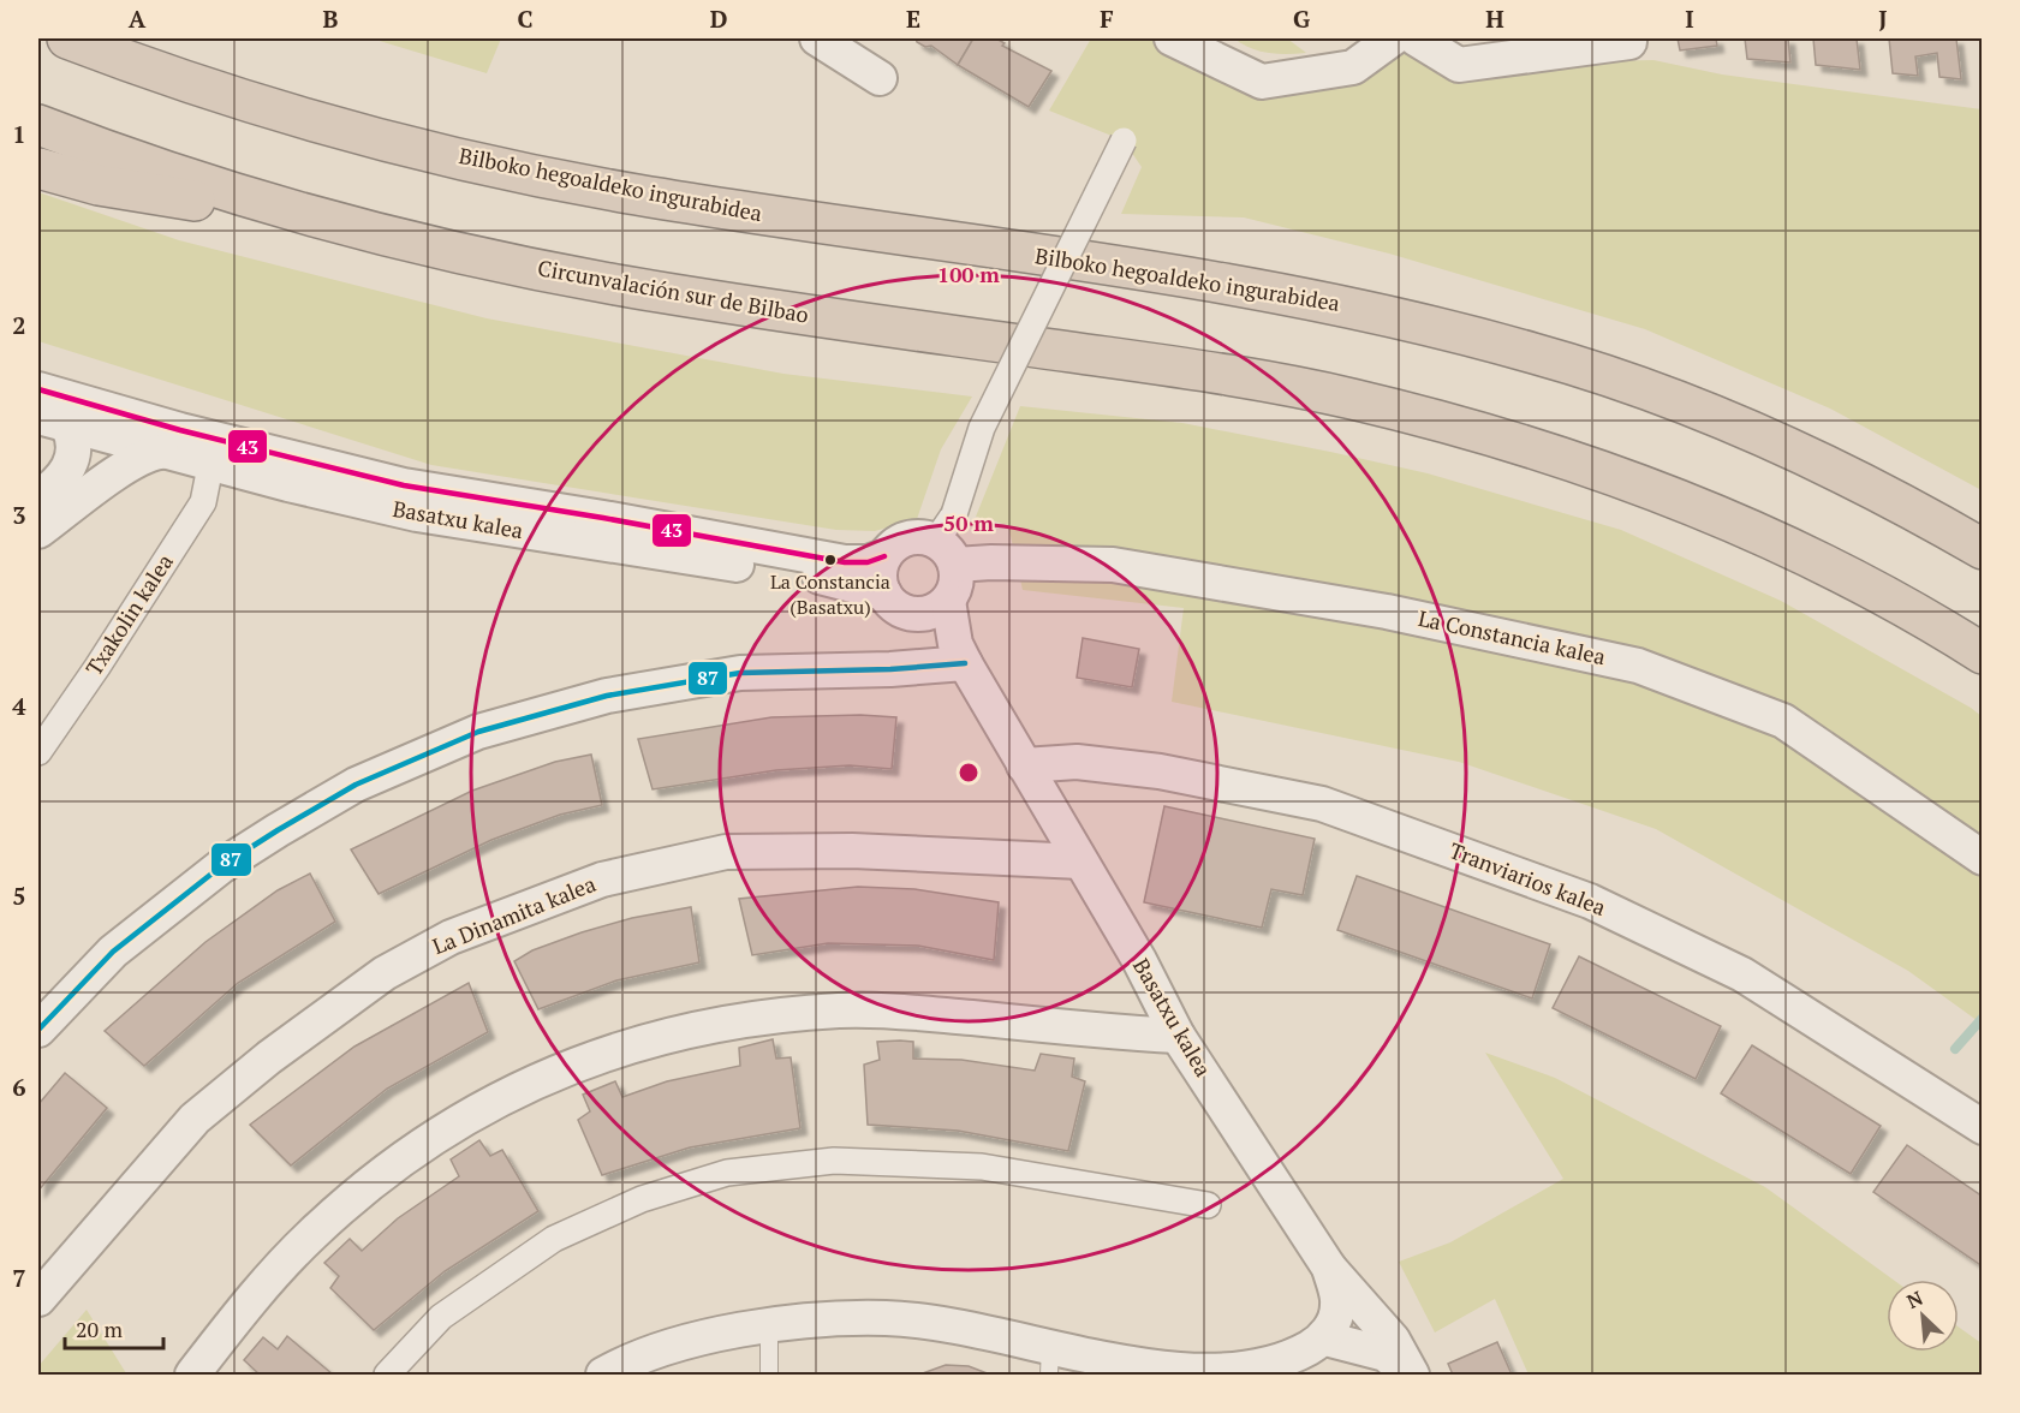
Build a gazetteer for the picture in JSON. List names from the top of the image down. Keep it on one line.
{"streets":{"highway":["Bilboko hegoaldeko ingurabidea","Circunvalación sur de Bilbao"],"street":["Basatxu kalea","Txakolin kalea","La Constancia kalea","Tranviarios kalea","La Dinamita kalea"]},"crossings":[["Basatxu kalea","La Constancia kalea"],["Basatxu kalea","Tranviarios kalea"],["Basatxu kalea","La Dinamita kalea"]],"places":["La Constancia (Basatxu)"],"lines":["transit line 43","transit line 87"],"scale_bar":"20 m","north":"top left","grid":{"columns":["A","B","C","D","E","F","G","H","I","J"],"rows":["1","2","3","4","5","6","7"]},"rings":["100 m","50 m"]}
